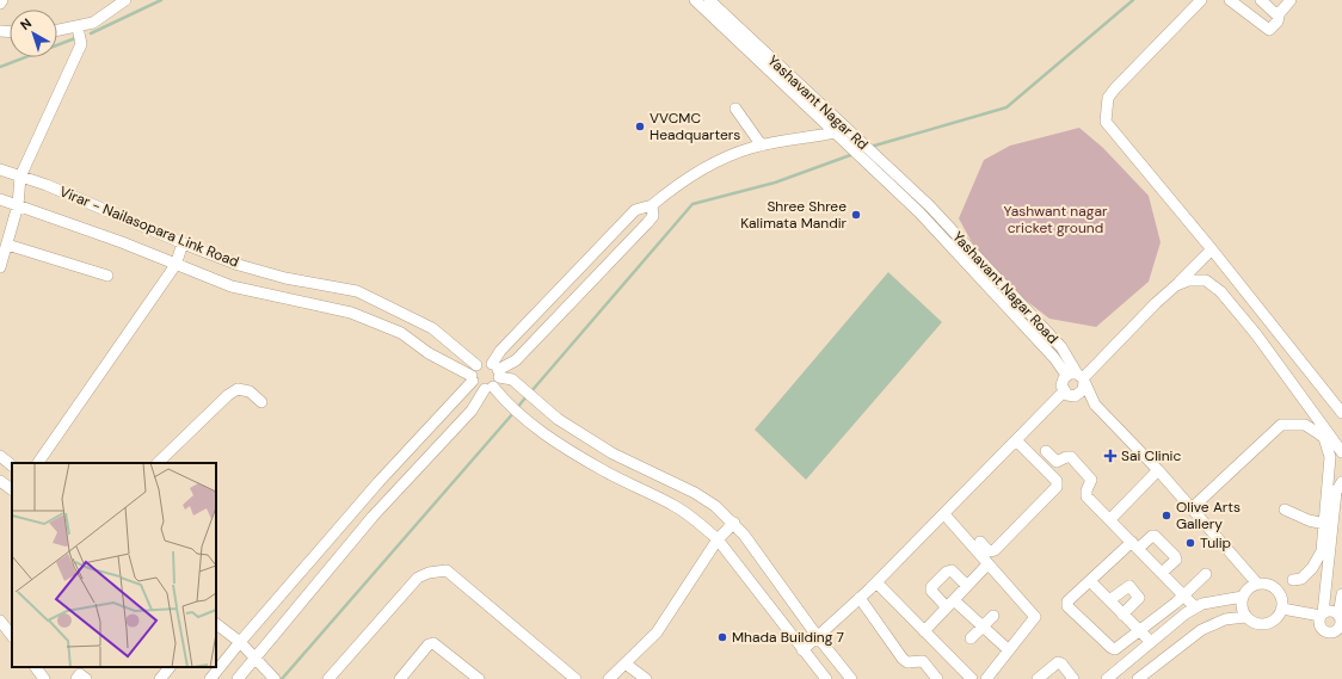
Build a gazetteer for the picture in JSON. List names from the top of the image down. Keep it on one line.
{"streets":{"street":["Yashavant Nagar Rd","Virar - Nailasopara Link Road","Yashavant Nagar Road"]},"crossings":[["Yashavant Nagar Rd","Yashavant Nagar Road"]],"parks":["Yashwant nagar cricket ground"],"places":{"other":["VVCMC Headquarters","Shree Shree Kalimata Mandir","Olive Arts Gallery","Tulip","Mhada Building 7"],"health":["Sai Clinic"]},"north":"top left"}
